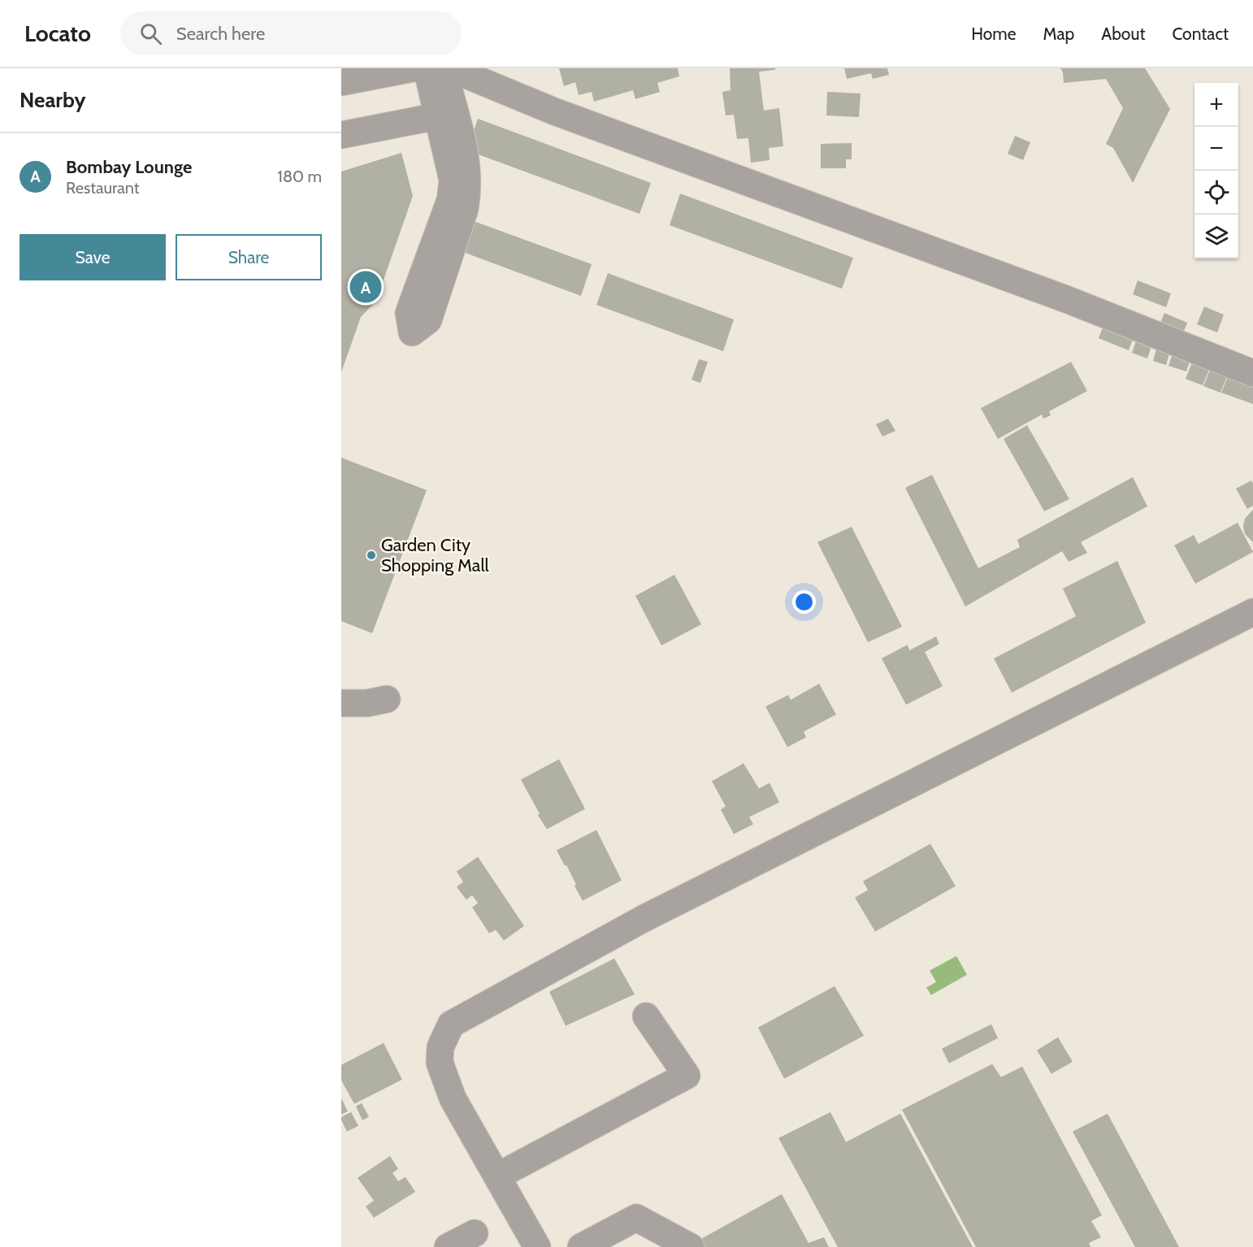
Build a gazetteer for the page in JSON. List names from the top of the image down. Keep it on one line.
{"places":["Garden City Shopping Mall"],"page":{"header":"Locato","search":"Search here","nav":["Home","Map","About","Contact"],"heading":"Nearby","map_buttons":["+","−"],"list":[{"mark":"A","name":"Bombay Lounge","note":"Restaurant","value":"180 m"}],"buttons":["Save","Share"],"pins":"A"}}
